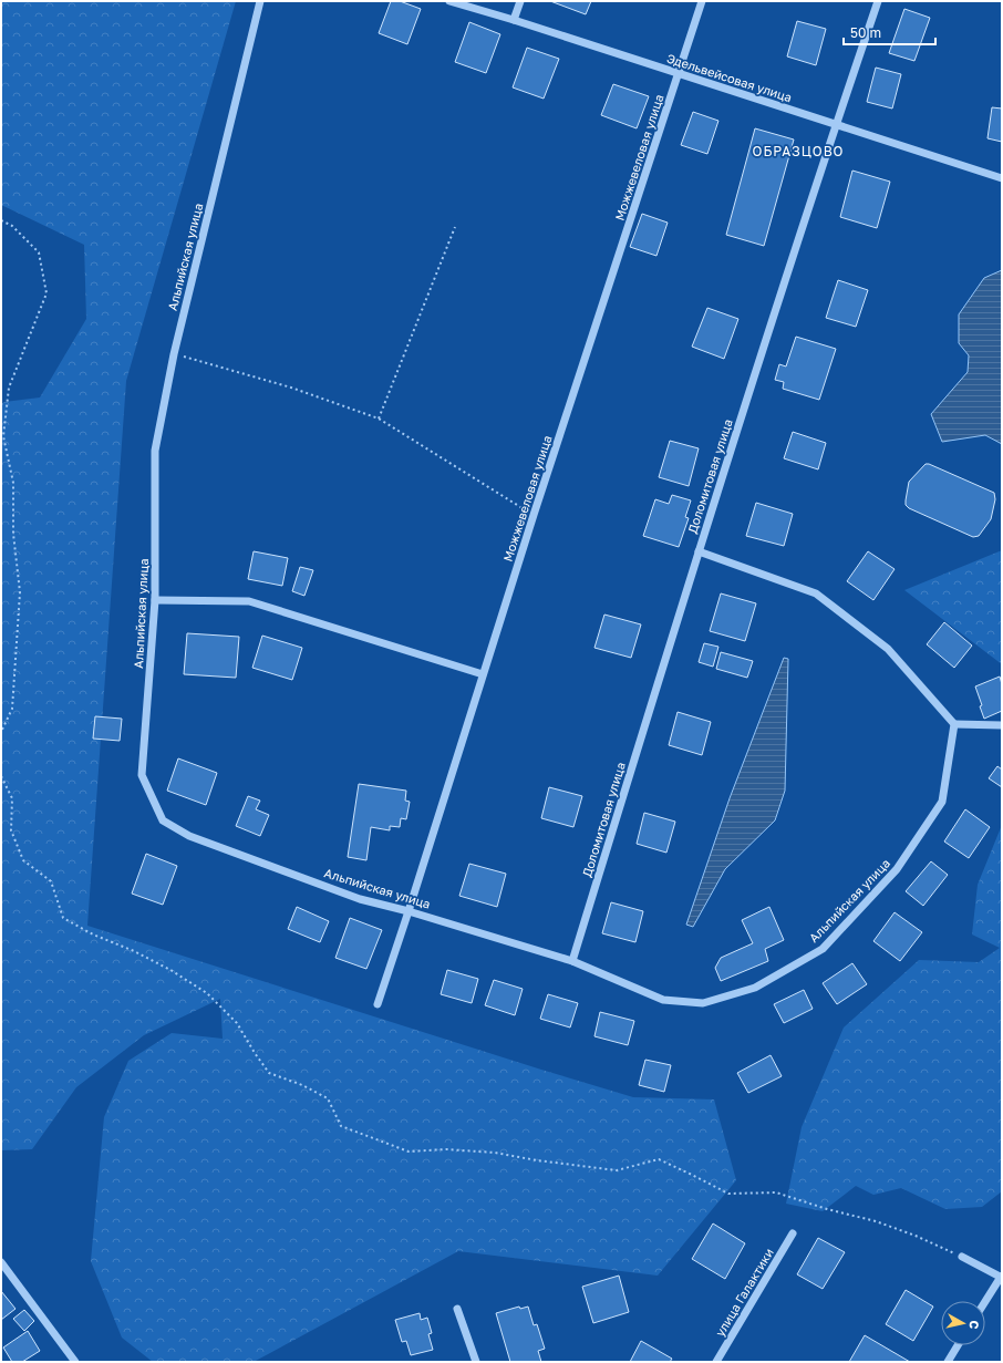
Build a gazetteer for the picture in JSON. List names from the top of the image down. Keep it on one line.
{"streets":{"street":["Эдельвейсовая улица","Можжевеловая улица","Альпийская улица","Доломитовая улица","улица Галактики"]},"crossings":[["Эдельвейсовая улица","Можжевеловая улица"],["Эдельвейсовая улица","Доломитовая улица"],["Можжевеловая улица","Альпийская улица"],["Альпийская улица","Доломитовая улица"]],"districts":["ОБРАЗЦОВО"],"scale_bar":"50 m","north":"right"}
